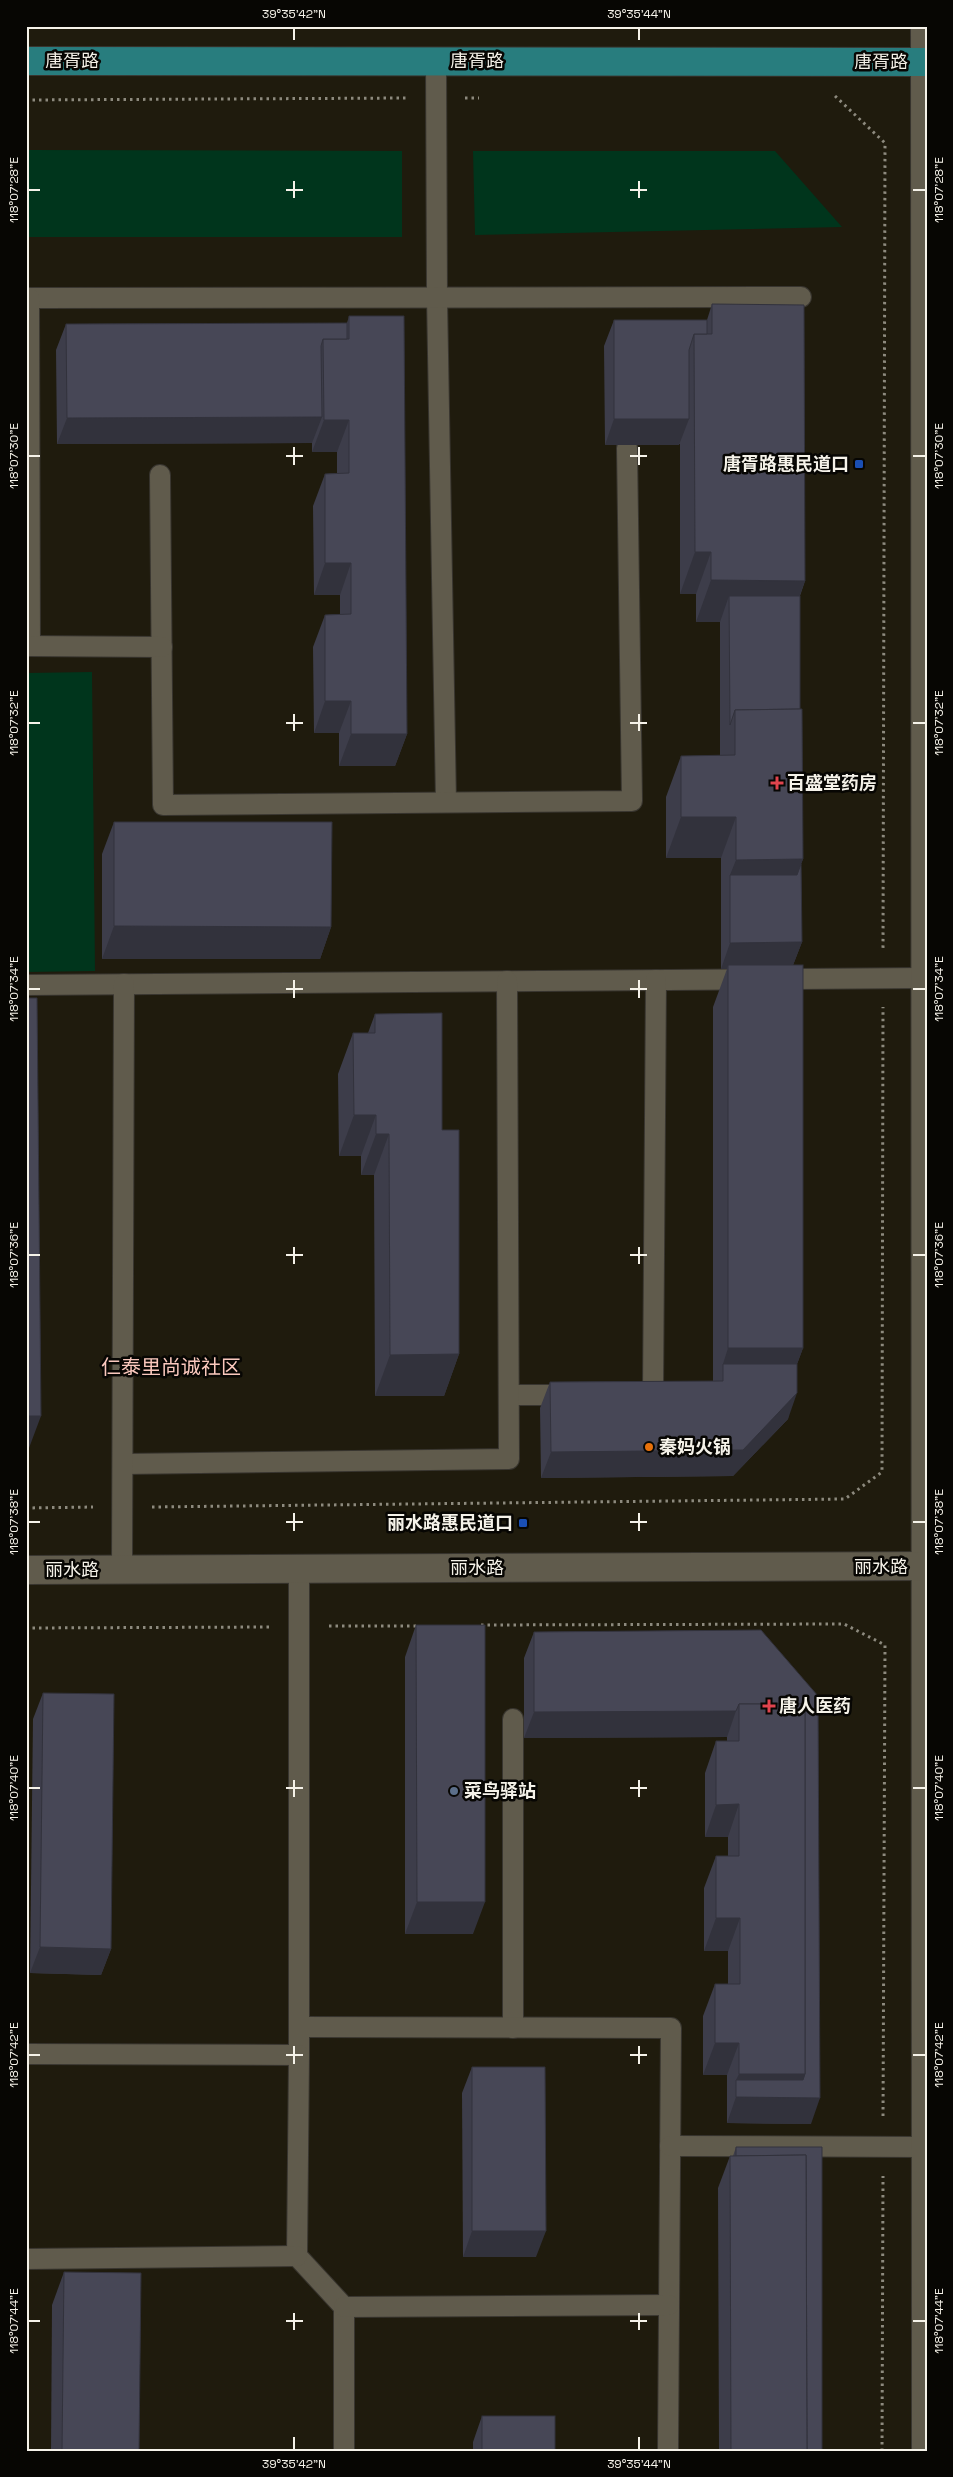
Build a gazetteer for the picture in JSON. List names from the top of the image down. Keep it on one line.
{"streets":{"main road":["唐胥路","丽水路"]},"districts":["仁泰里尚诚社区"],"places":{"transit":["唐胥路惠民道口","丽水路惠民道口"],"health":["百盛堂药房","唐人医药"],"other":["秦妈火锅","菜鸟驿站"]},"coordinates":["39°35'42\"N","39°35'44\"N","118°07'28\"E","118°07'30\"E","118°07'32\"E","118°07'34\"E","118°07'36\"E","118°07'38\"E","118°07'40\"E","118°07'42\"E","118°07'44\"E"]}
